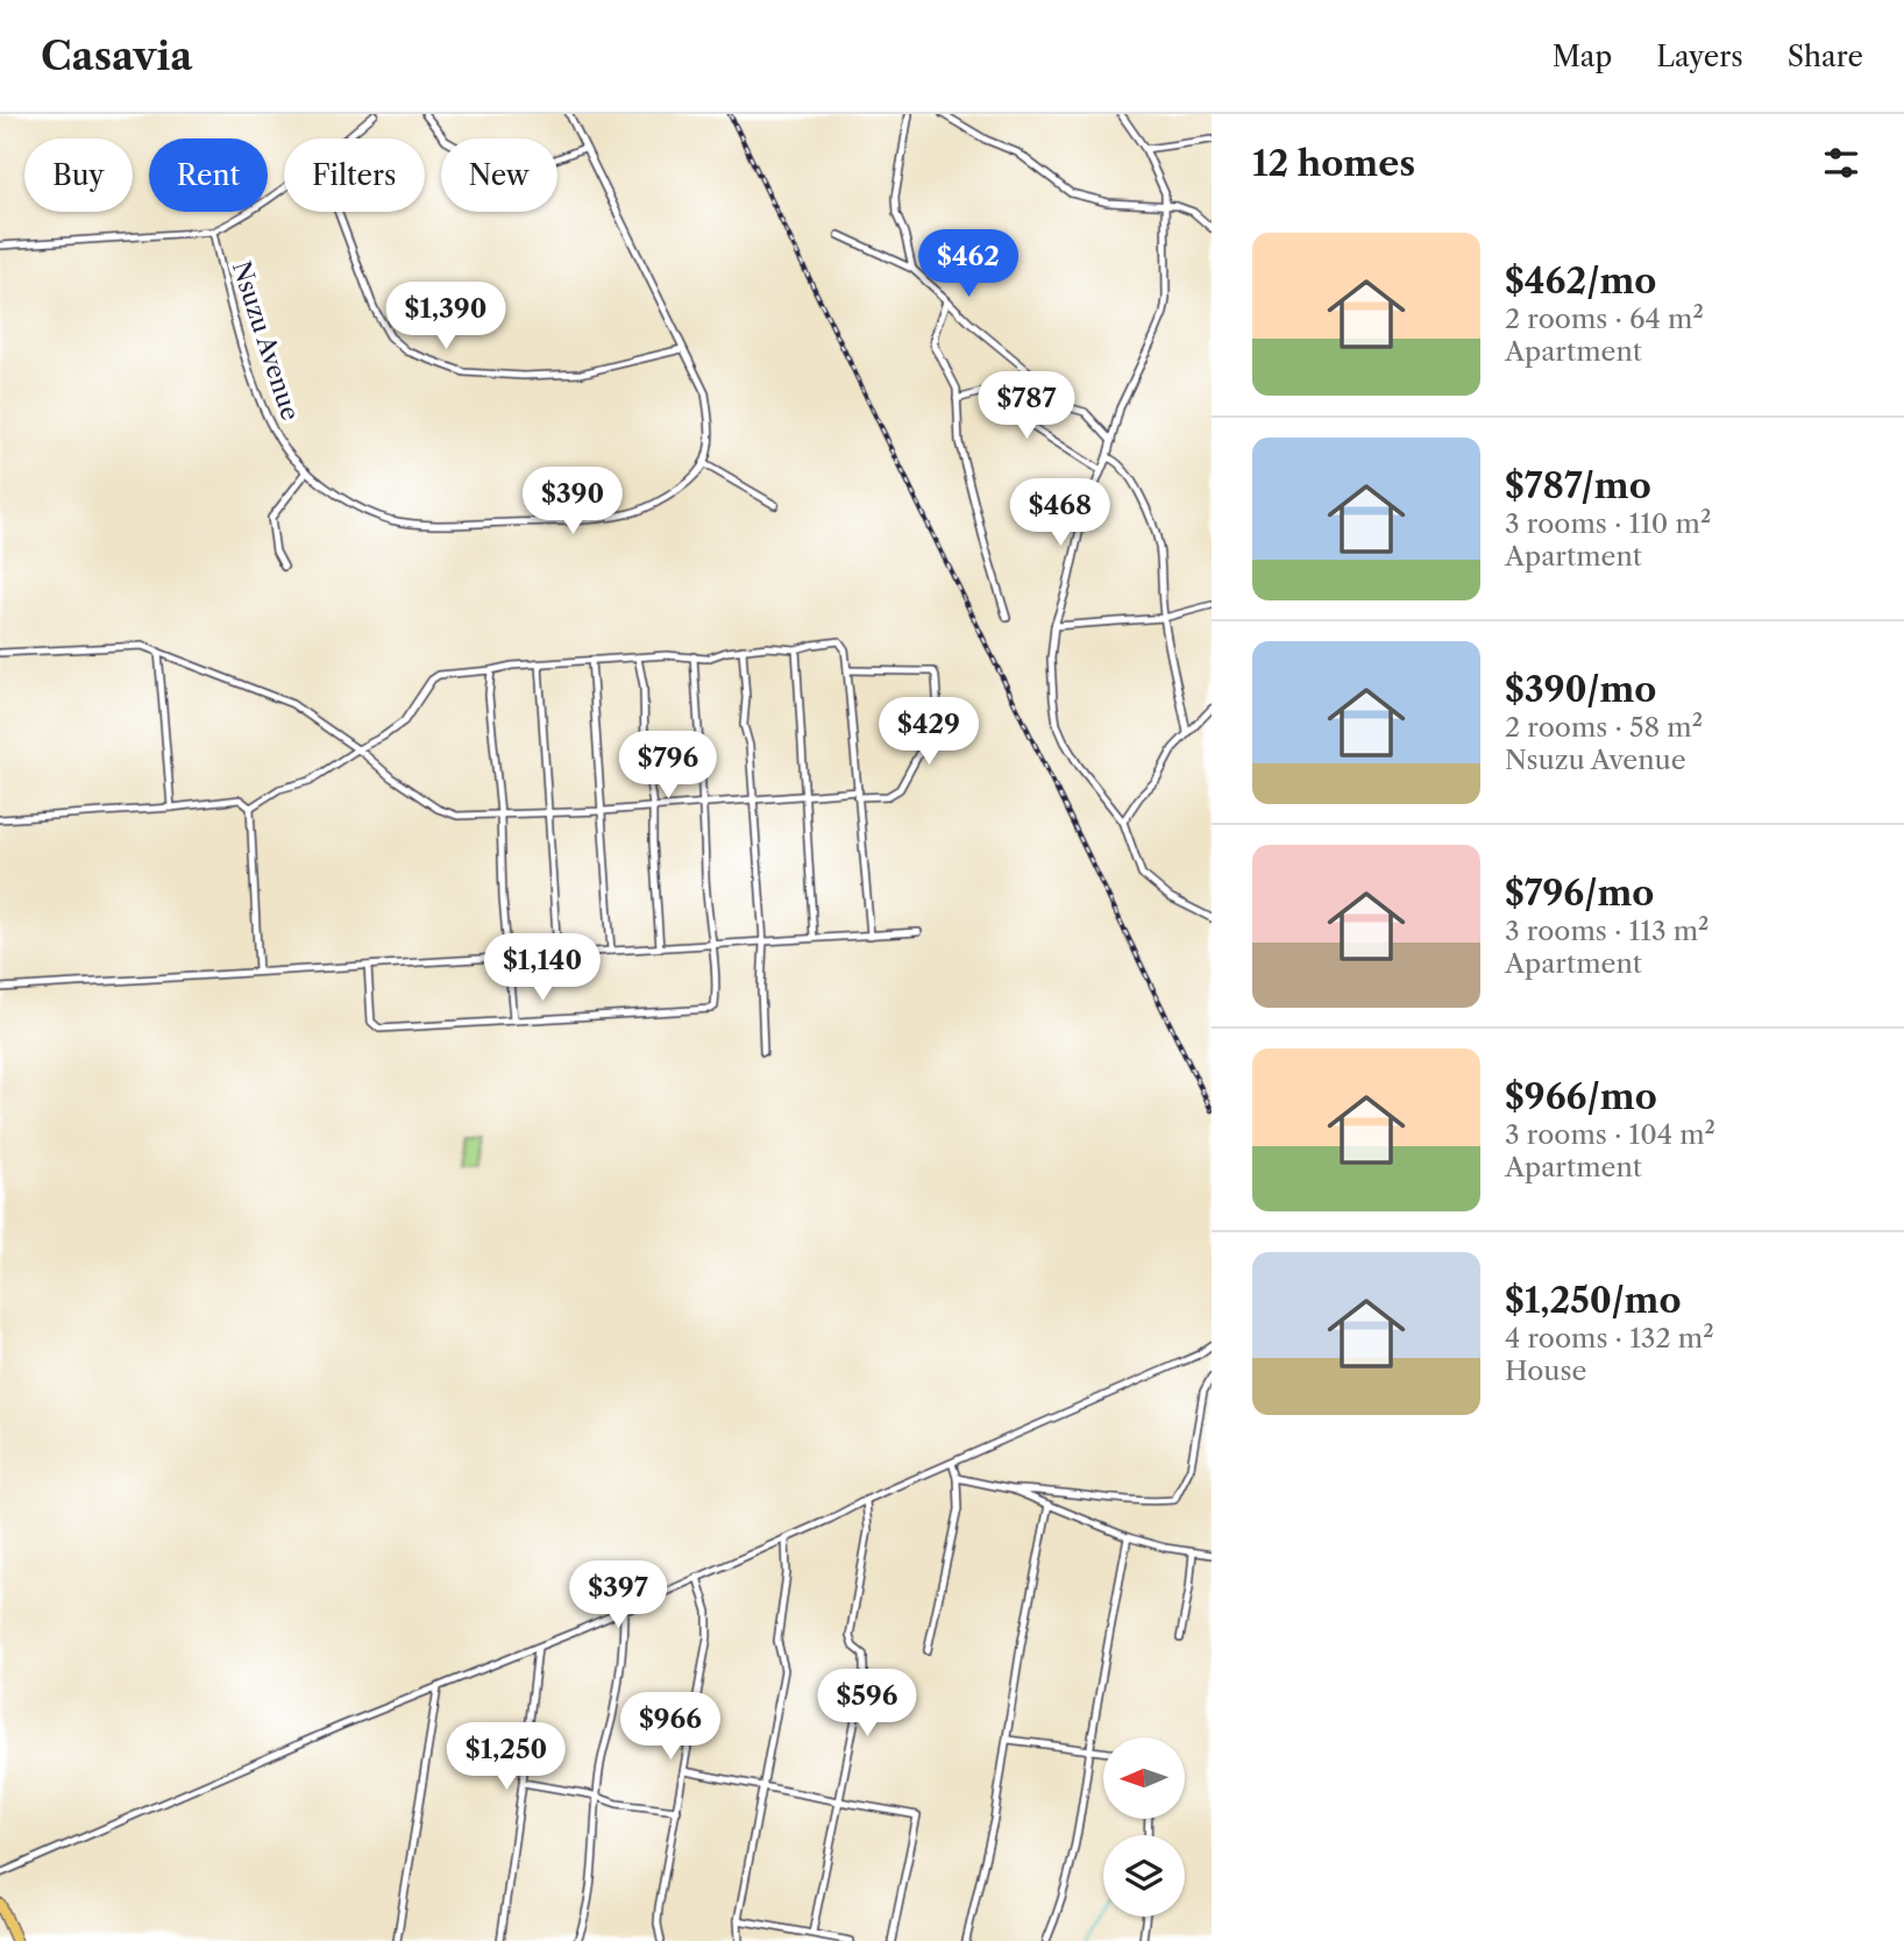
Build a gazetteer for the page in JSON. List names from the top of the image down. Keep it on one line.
{"streets":{"street":["Nsuzu Avenue"]},"north":"left","page":{"header":"Casavia","nav":["Map","Layers","Share"],"heading":"12 homes","chip":["Buy","Rent","Filters","New"],"list":[{"name":"$462/mo","note":"2 rooms · 64 m² · Apartment"},{"name":"$787/mo","note":"3 rooms · 110 m² · Apartment"},{"name":"$390/mo","note":"2 rooms · 58 m² · Nsuzu Avenue"},{"name":"$796/mo","note":"3 rooms · 113 m² · Apartment"},{"name":"$966/mo","note":"3 rooms · 104 m² · Apartment"},{"name":"$1,250/mo","note":"4 rooms · 132 m² · House"}],"price":["$462","$1,390","$787","$390","$468","$429","$796","$1,140","$397","$596","$966","$1,250"]}}
